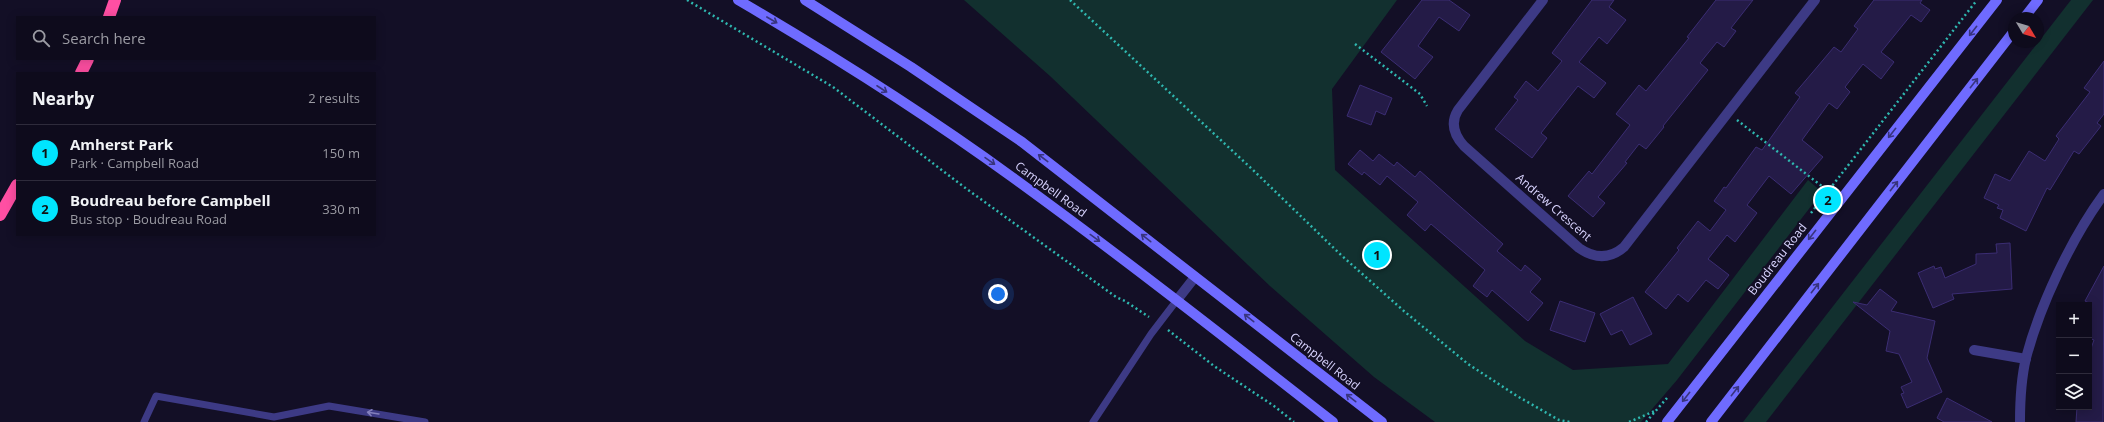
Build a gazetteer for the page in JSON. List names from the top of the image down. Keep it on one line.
{"streets":{"main road":["Campbell Road","Boudreau Road"],"street":["Andrew Crescent"]},"north":"bottom right","page":{"search":"Search here","heading":["Nearby","2 results"],"list":[{"mark":"1","name":"Amherst Park","note":"Park · Campbell Road","value":"150 m"},{"mark":"2","name":"Boudreau before Campbell","note":"Bus stop · Boudreau Road","value":"330 m"}],"pins":["2","1"],"map_buttons":["+","−"]}}
